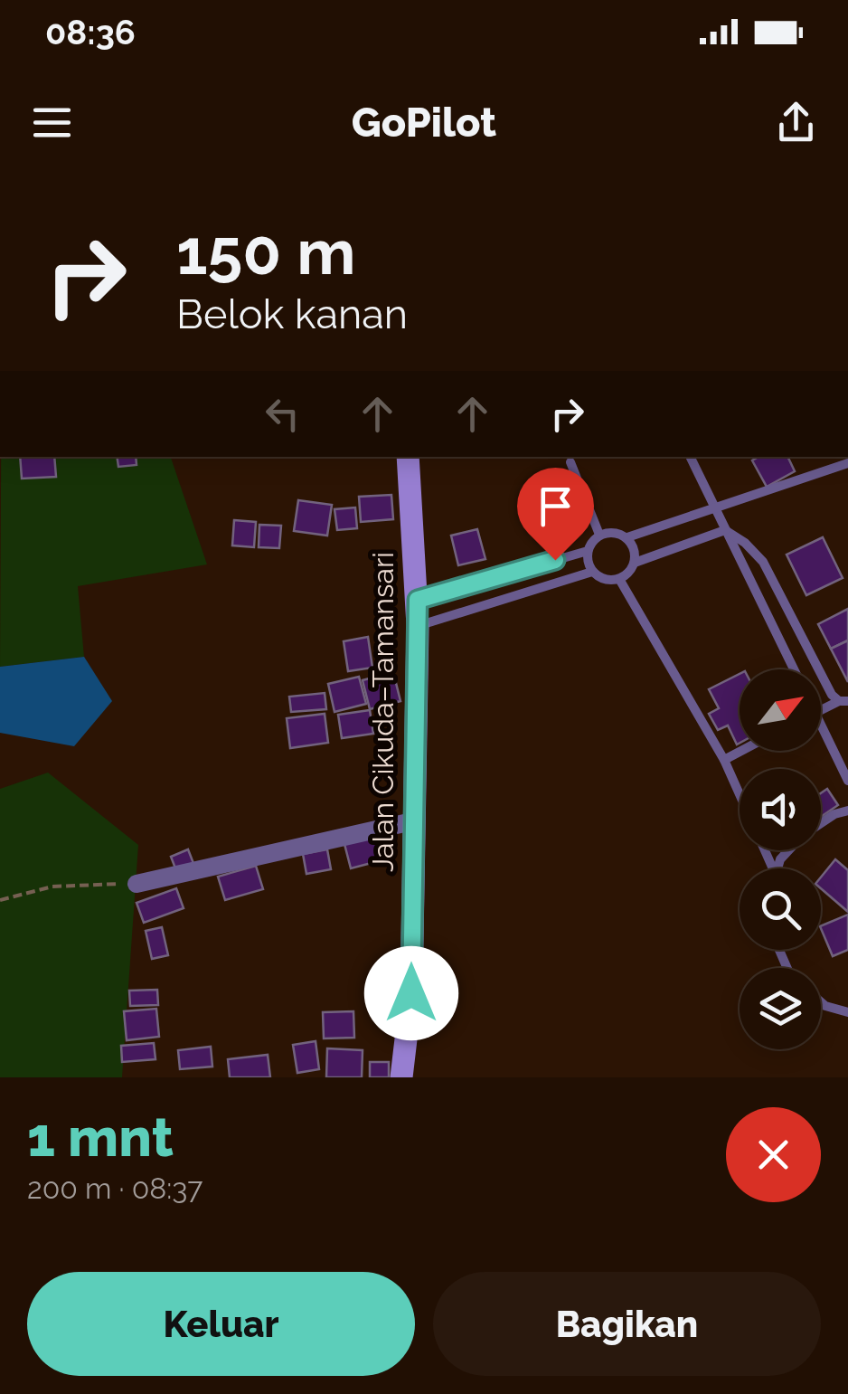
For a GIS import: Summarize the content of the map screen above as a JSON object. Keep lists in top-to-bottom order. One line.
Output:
{"streets":{"street":["Jalan Cikuda–Tamansari"]},"north":"top right","page":{"status":"08:36","header":"GoPilot","turn":["150 m","Belok kanan"],"heading":["1 mnt","200 m · 08:37"],"buttons":["Keluar","Bagikan"]}}
